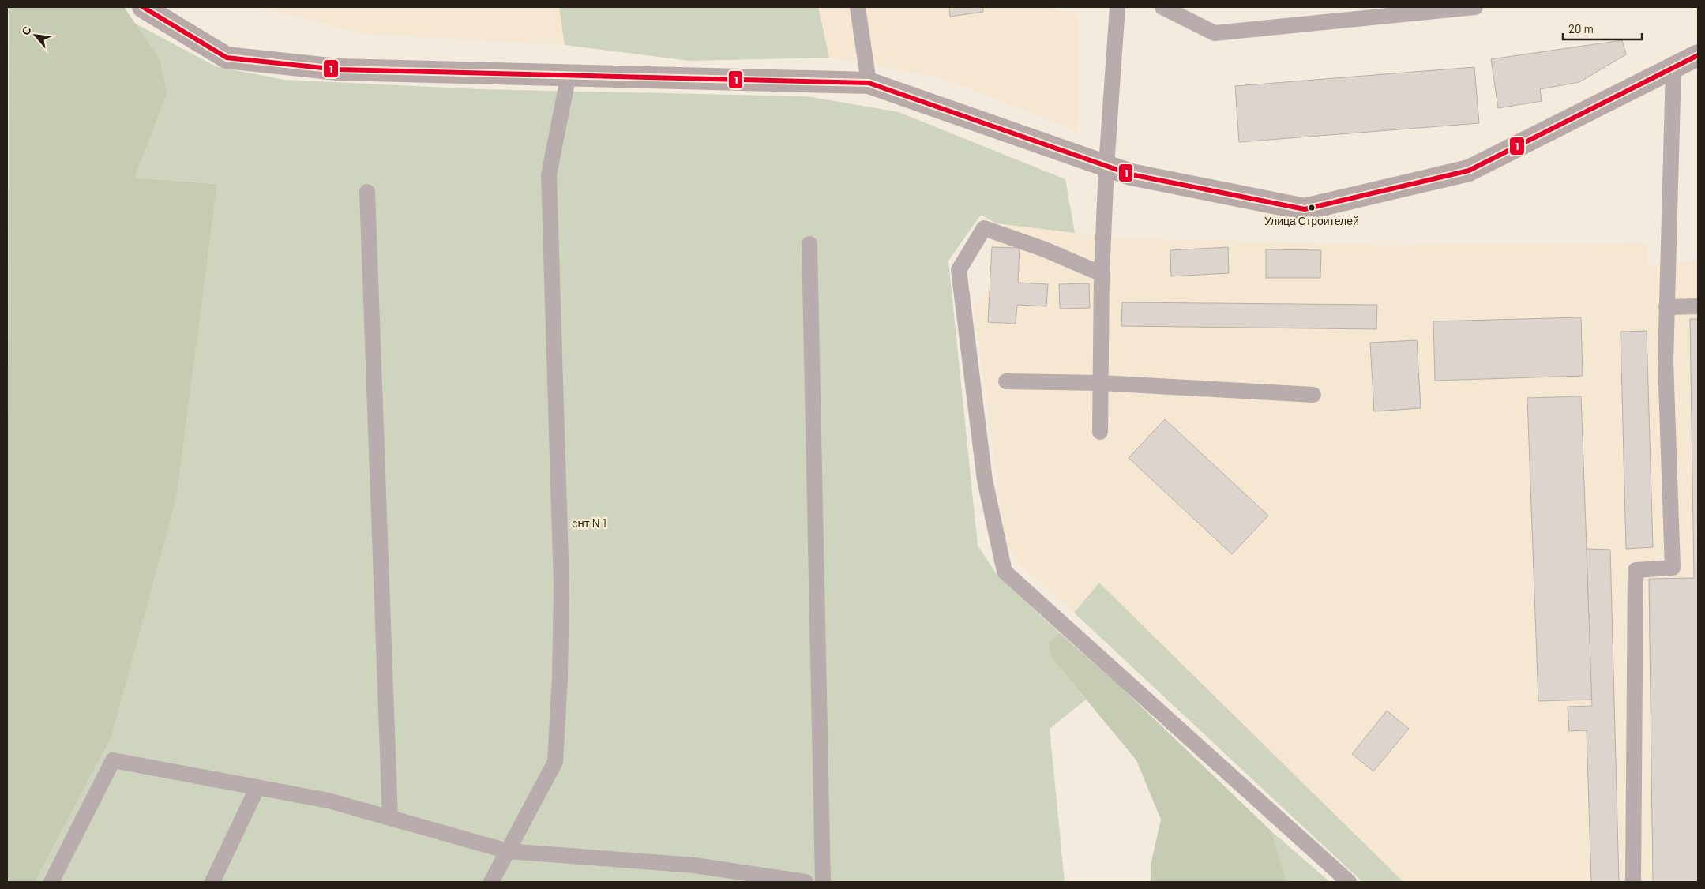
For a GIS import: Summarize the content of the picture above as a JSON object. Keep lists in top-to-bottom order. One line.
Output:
{"parks":["снт N 1"],"places":["Улица Строителей"],"lines":["transit line 1"],"scale_bar":"20 m","north":"top left"}
